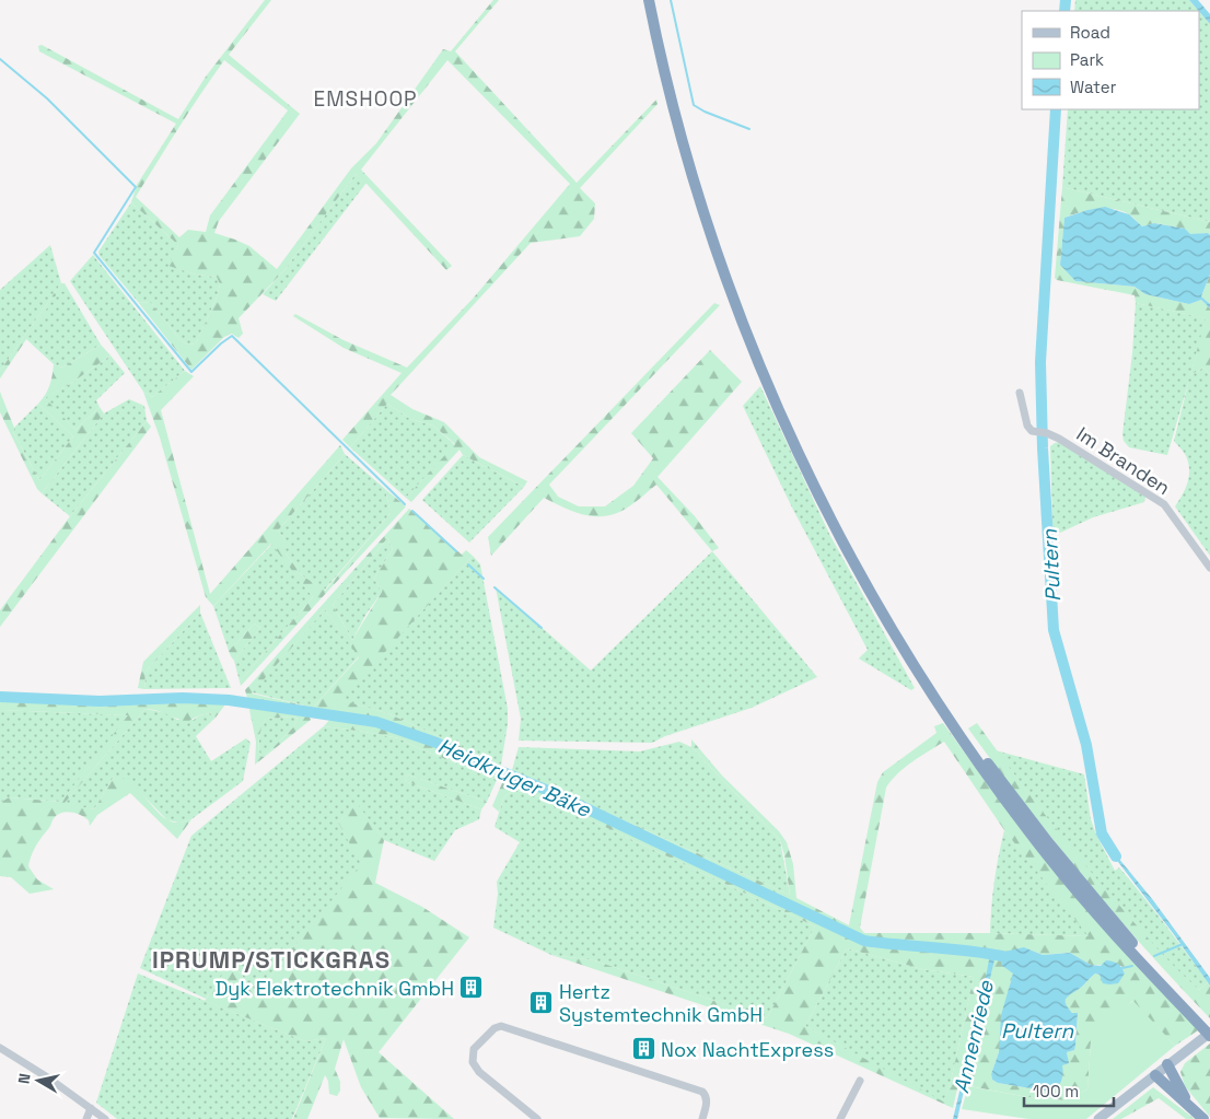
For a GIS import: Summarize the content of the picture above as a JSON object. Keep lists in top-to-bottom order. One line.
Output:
{"streets":{"street":["Im Branden"]},"districts":["EMSHOOP","IPRUMP/STICKGRAS"],"water":["Pultern","Heidkruger Bäke","Annenriede"],"places":{"building":["Dyk Elektrotechnik GmbH","Hertz Systemtechnik GmbH","Nox NachtExpress"]},"legend":["Road","Park","Water"],"scale_bar":"100 m","north":"left"}
